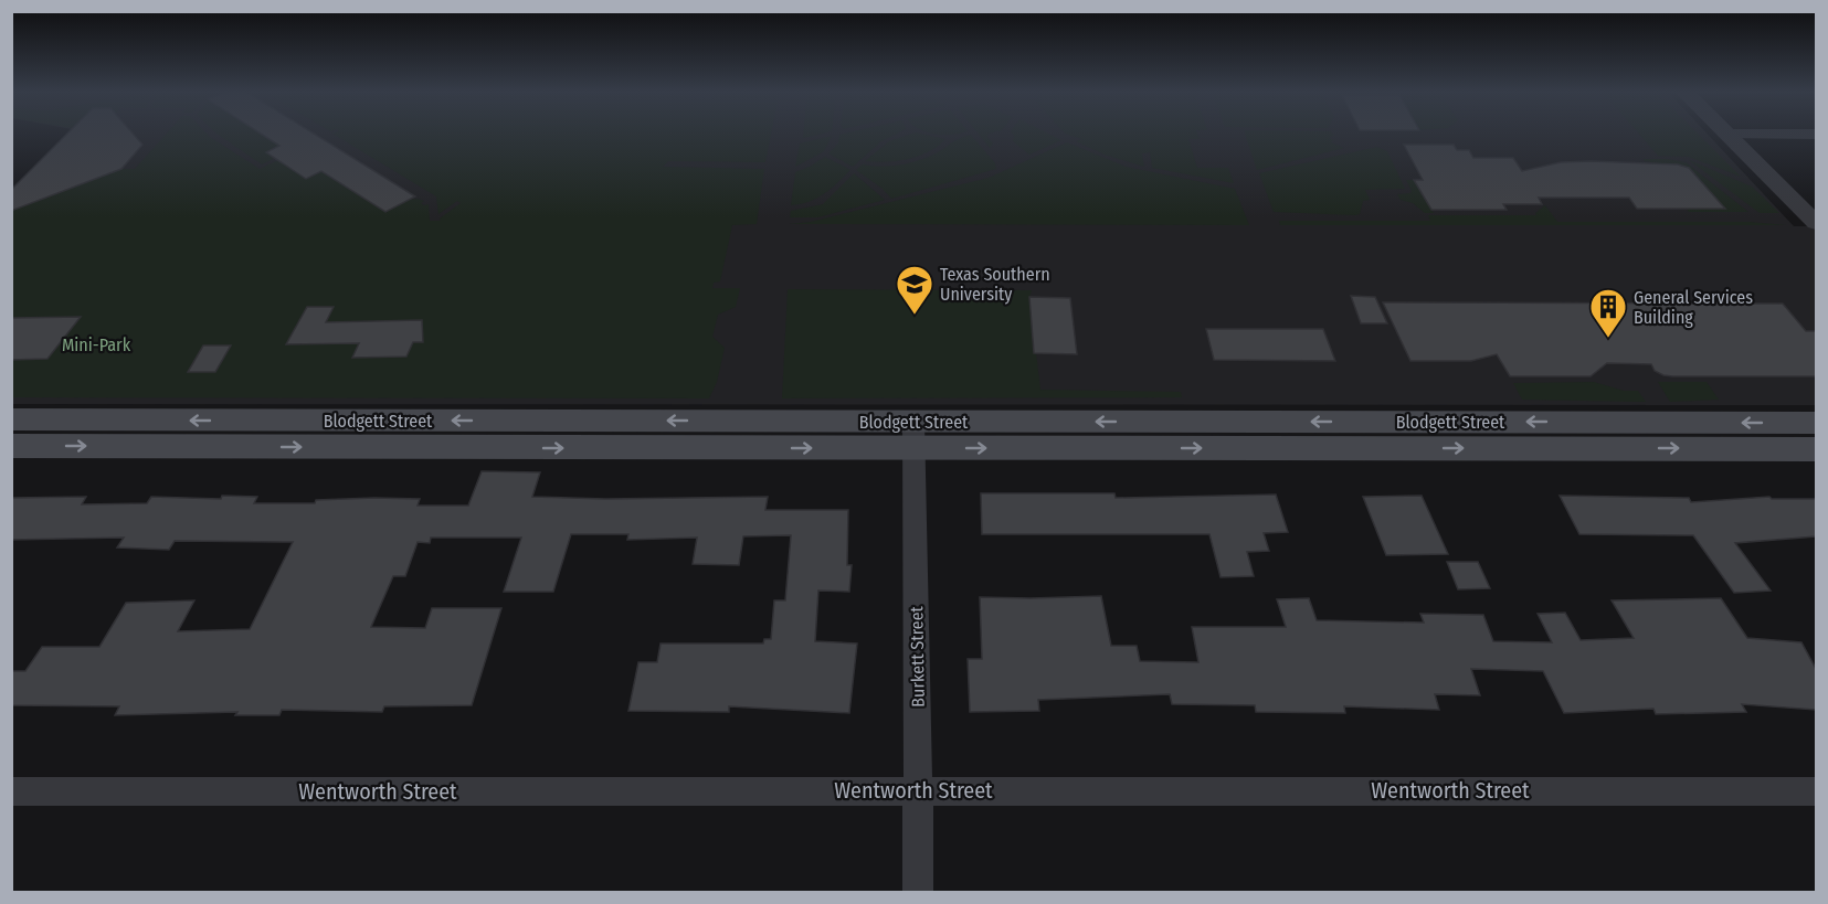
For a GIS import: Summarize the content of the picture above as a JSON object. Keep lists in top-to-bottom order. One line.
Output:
{"streets":{"main road":["Blodgett Street"],"street":["Burkett Street","Wentworth Street"]},"crossings":[["Blodgett Street","Burkett Street"],["Burkett Street","Wentworth Street"]],"parks":["Mini-Park"],"places":{"school or university":["Texas Southern University"],"building":["General Services Building"]}}
